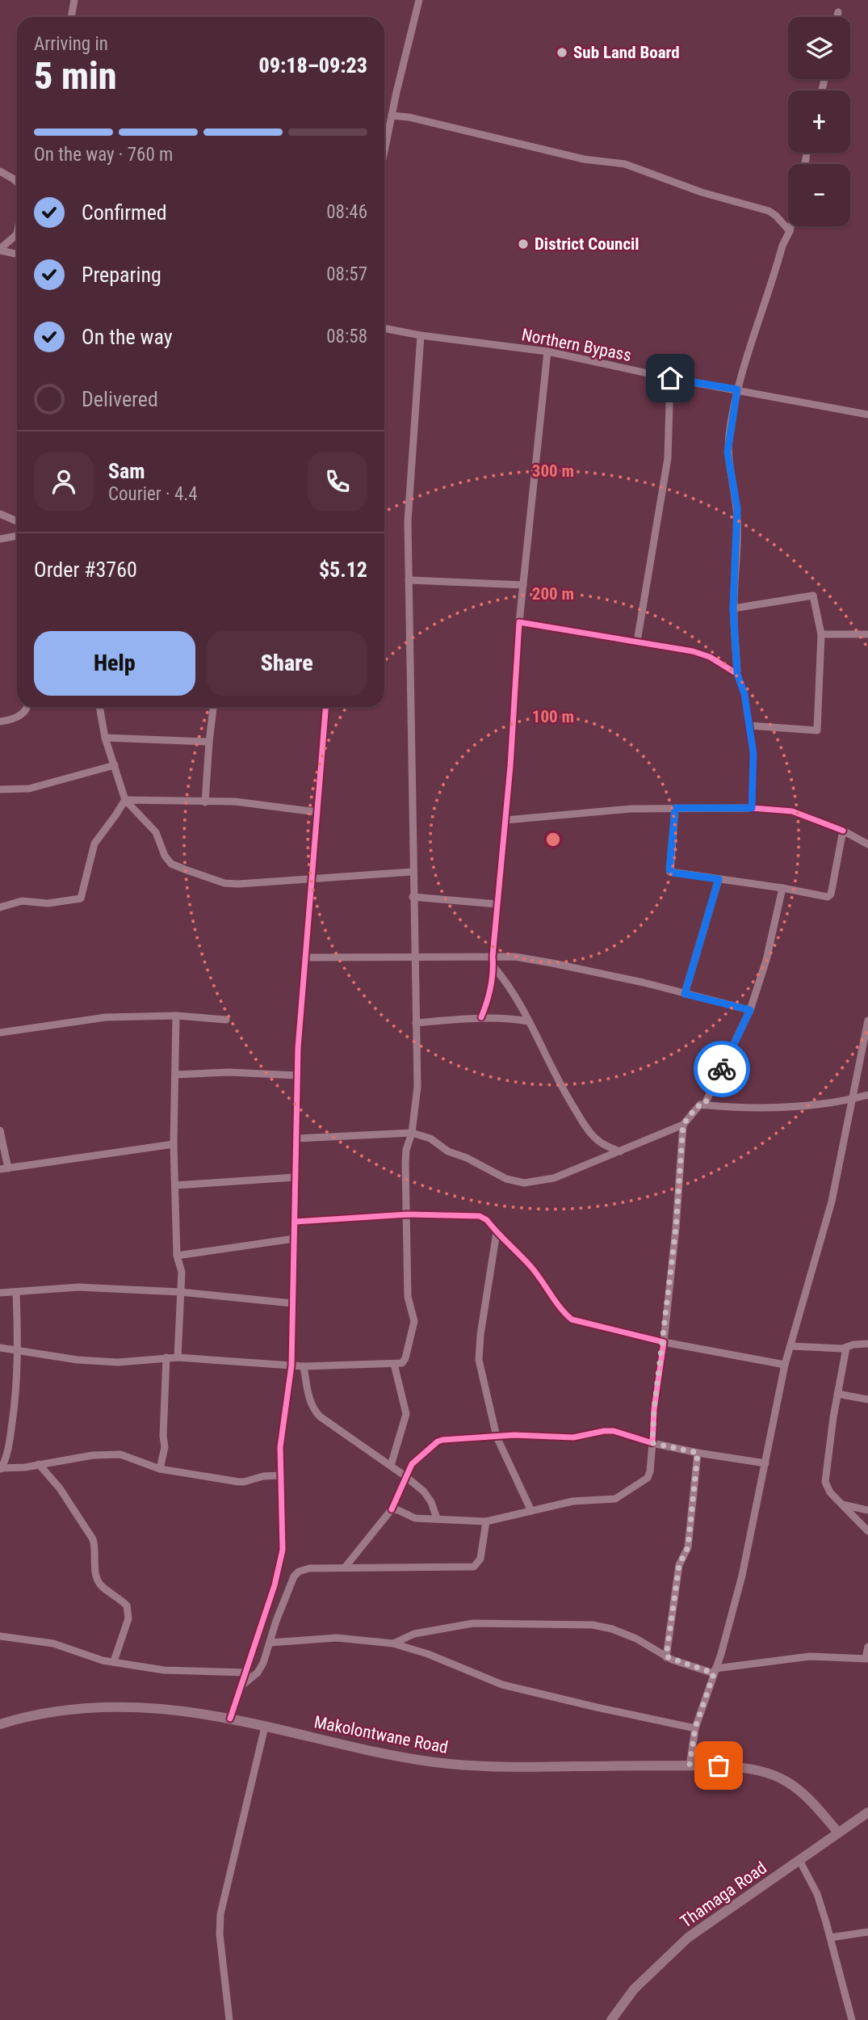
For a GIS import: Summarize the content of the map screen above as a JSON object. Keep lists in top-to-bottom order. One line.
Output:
{"streets":{"main road":["Makolontwane Road","Thamaga Road"],"street":["Northern Bypass"]},"crossings":[["Makolontwane Road","Thamaga Road"]],"places":["Sub Land Board","District Council"],"page":{"map_buttons":["+","−"],"heading":["5 min","Arriving in","09:18–09:23"],"panel":["Sam","Courier · 4.4","Order #3760","$5.12"],"bar":"On the way · 760 m","list":[["Confirmed","08:46"],["Preparing","08:57"],["On the way","08:58"],"Delivered"],"buttons":["Help","Share"]},"rings":["300 m","200 m","100 m"]}
